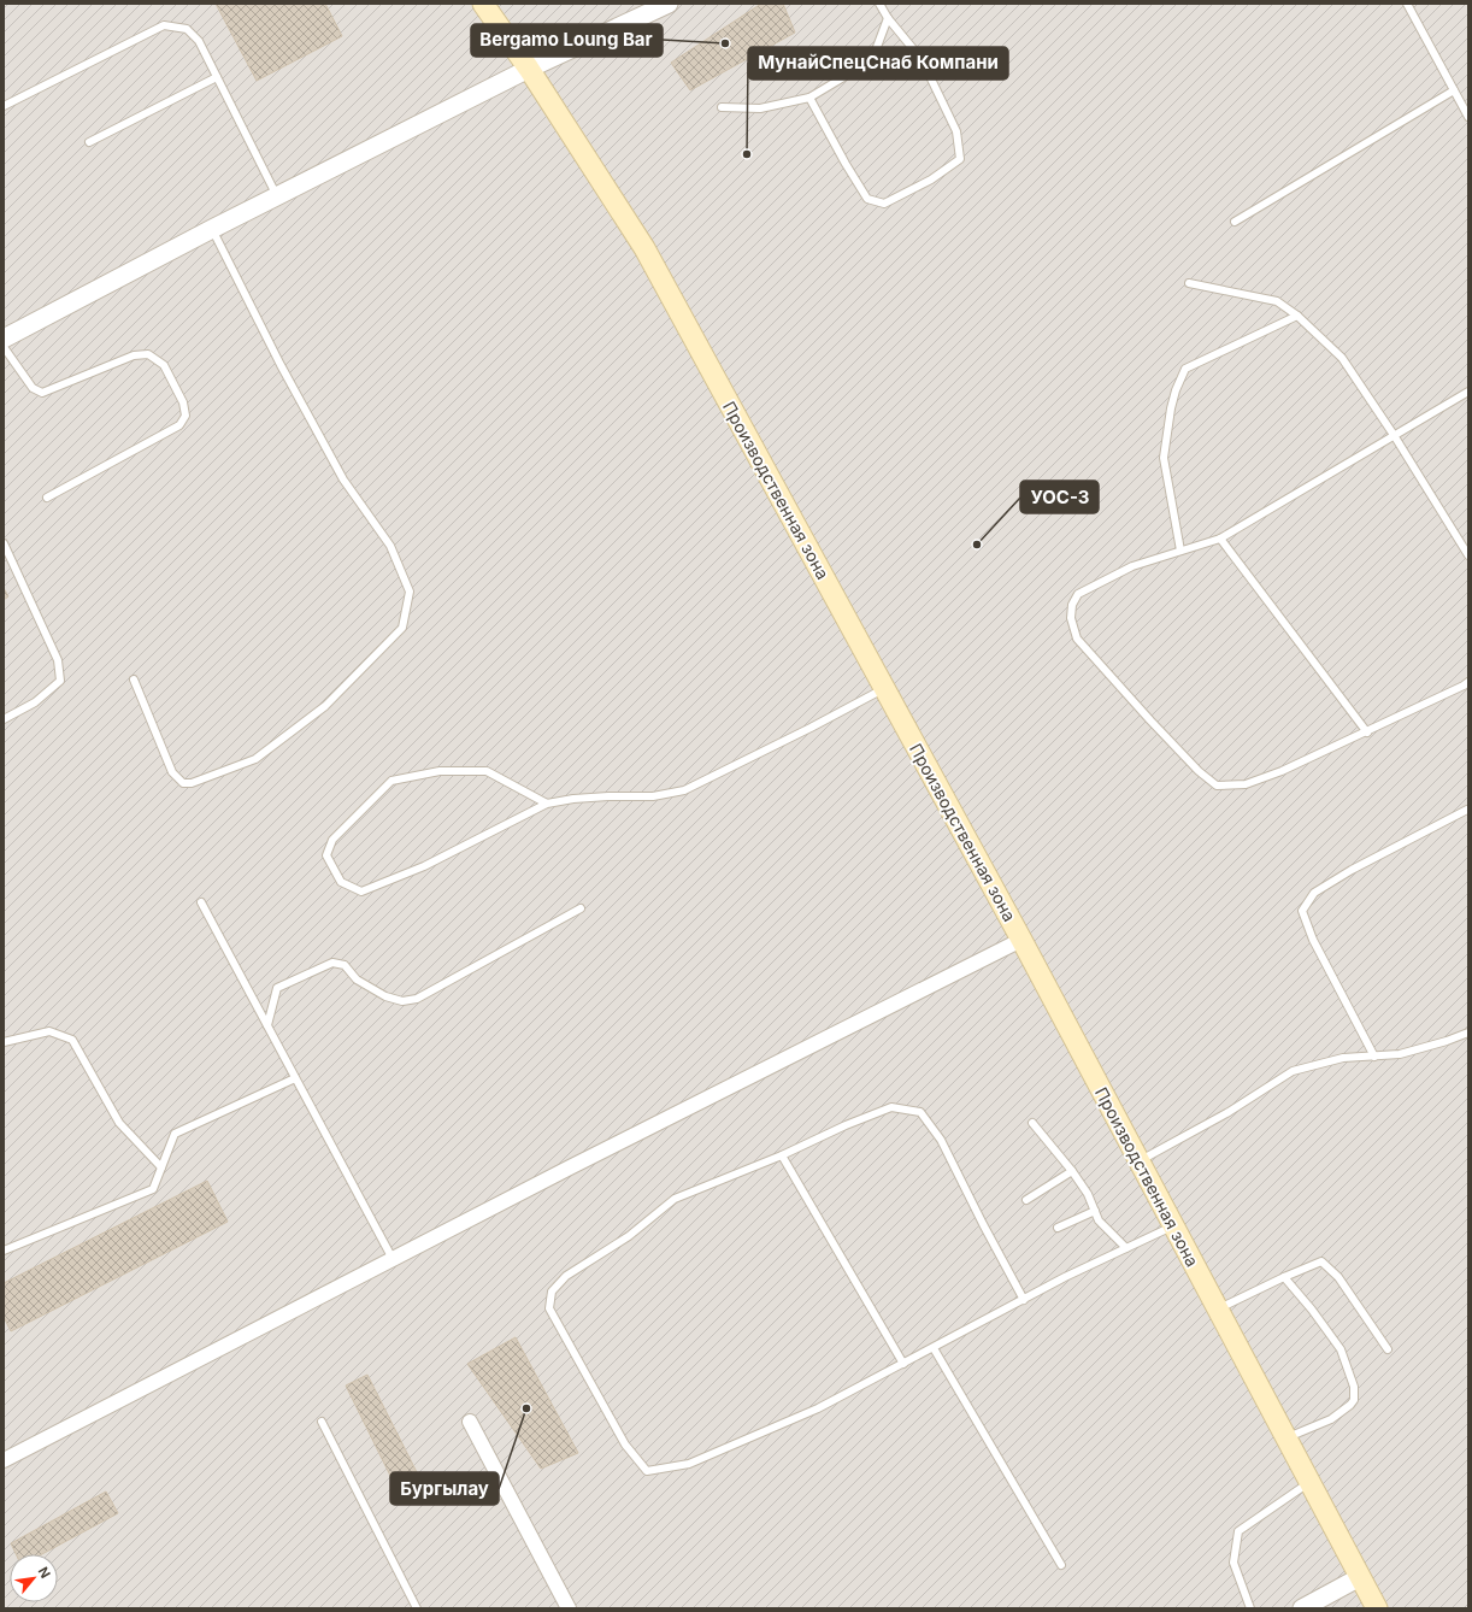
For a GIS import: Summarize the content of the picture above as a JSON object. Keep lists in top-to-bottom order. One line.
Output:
{"streets":{"main road":["Производственная зона"]},"places":["Bergamo Loung Bar","МунайСпецСнаб Компани","УОС-3","Бургылау"],"north":"top right"}
